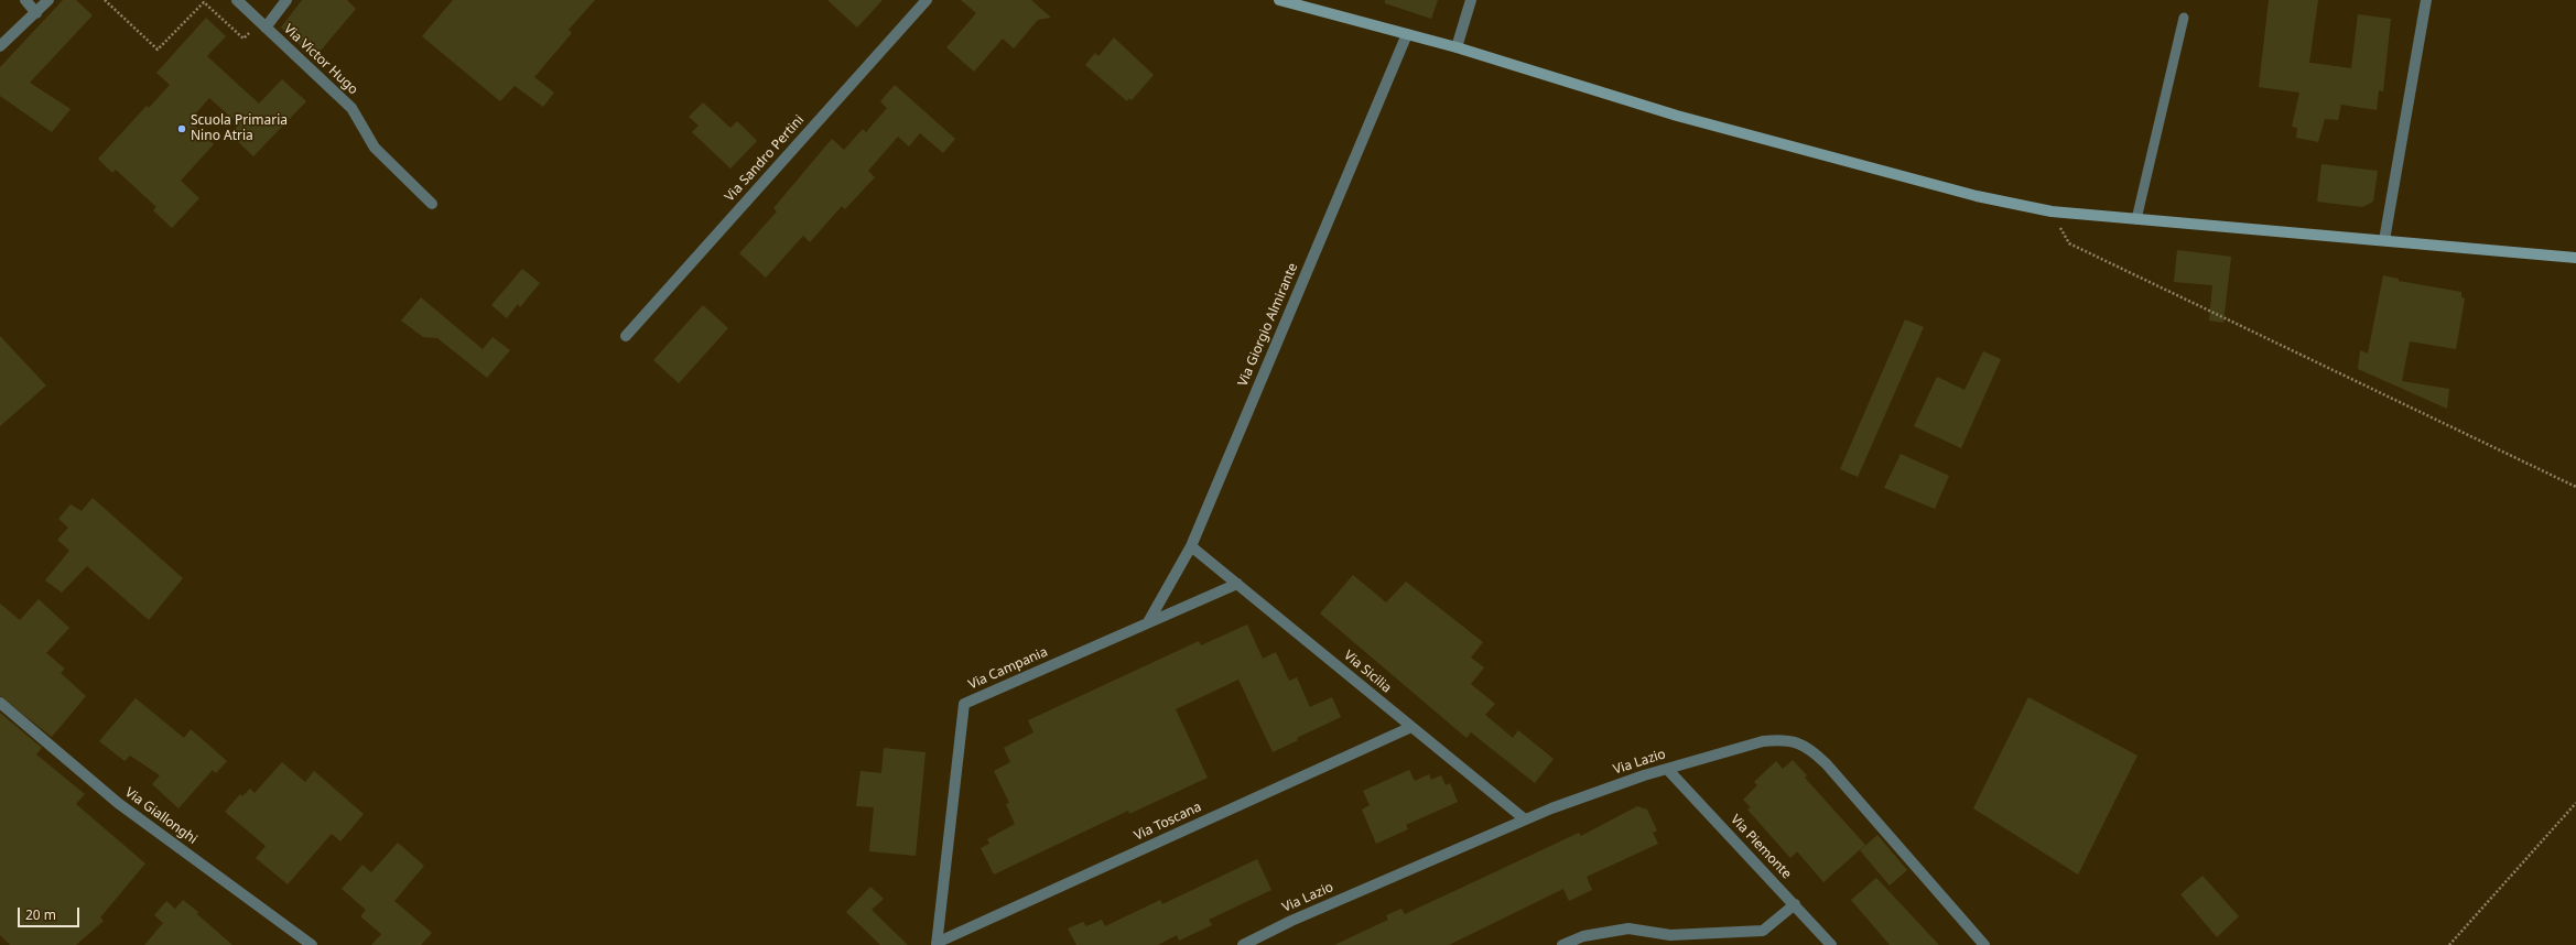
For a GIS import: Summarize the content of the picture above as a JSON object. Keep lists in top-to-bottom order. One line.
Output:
{"streets":{"street":["Via Victor Hugo","Via Sandro Pertini","Via Giorgio Almirante","Via Campania","Via Sicilia","Via Lazio","Via Giallonghi","Via Toscana","Via Piemonte"]},"crossings":[["Via Giorgio Almirante","Via Campania"],["Via Giorgio Almirante","Via Sicilia"],["Via Campania","Via Sicilia"],["Via Campania","Via Toscana"],["Via Sicilia","Via Lazio"],["Via Sicilia","Via Toscana"],["Via Lazio","Via Piemonte"]],"places":["Scuola Primaria Nino Atria"],"scale_bar":"20 m"}
